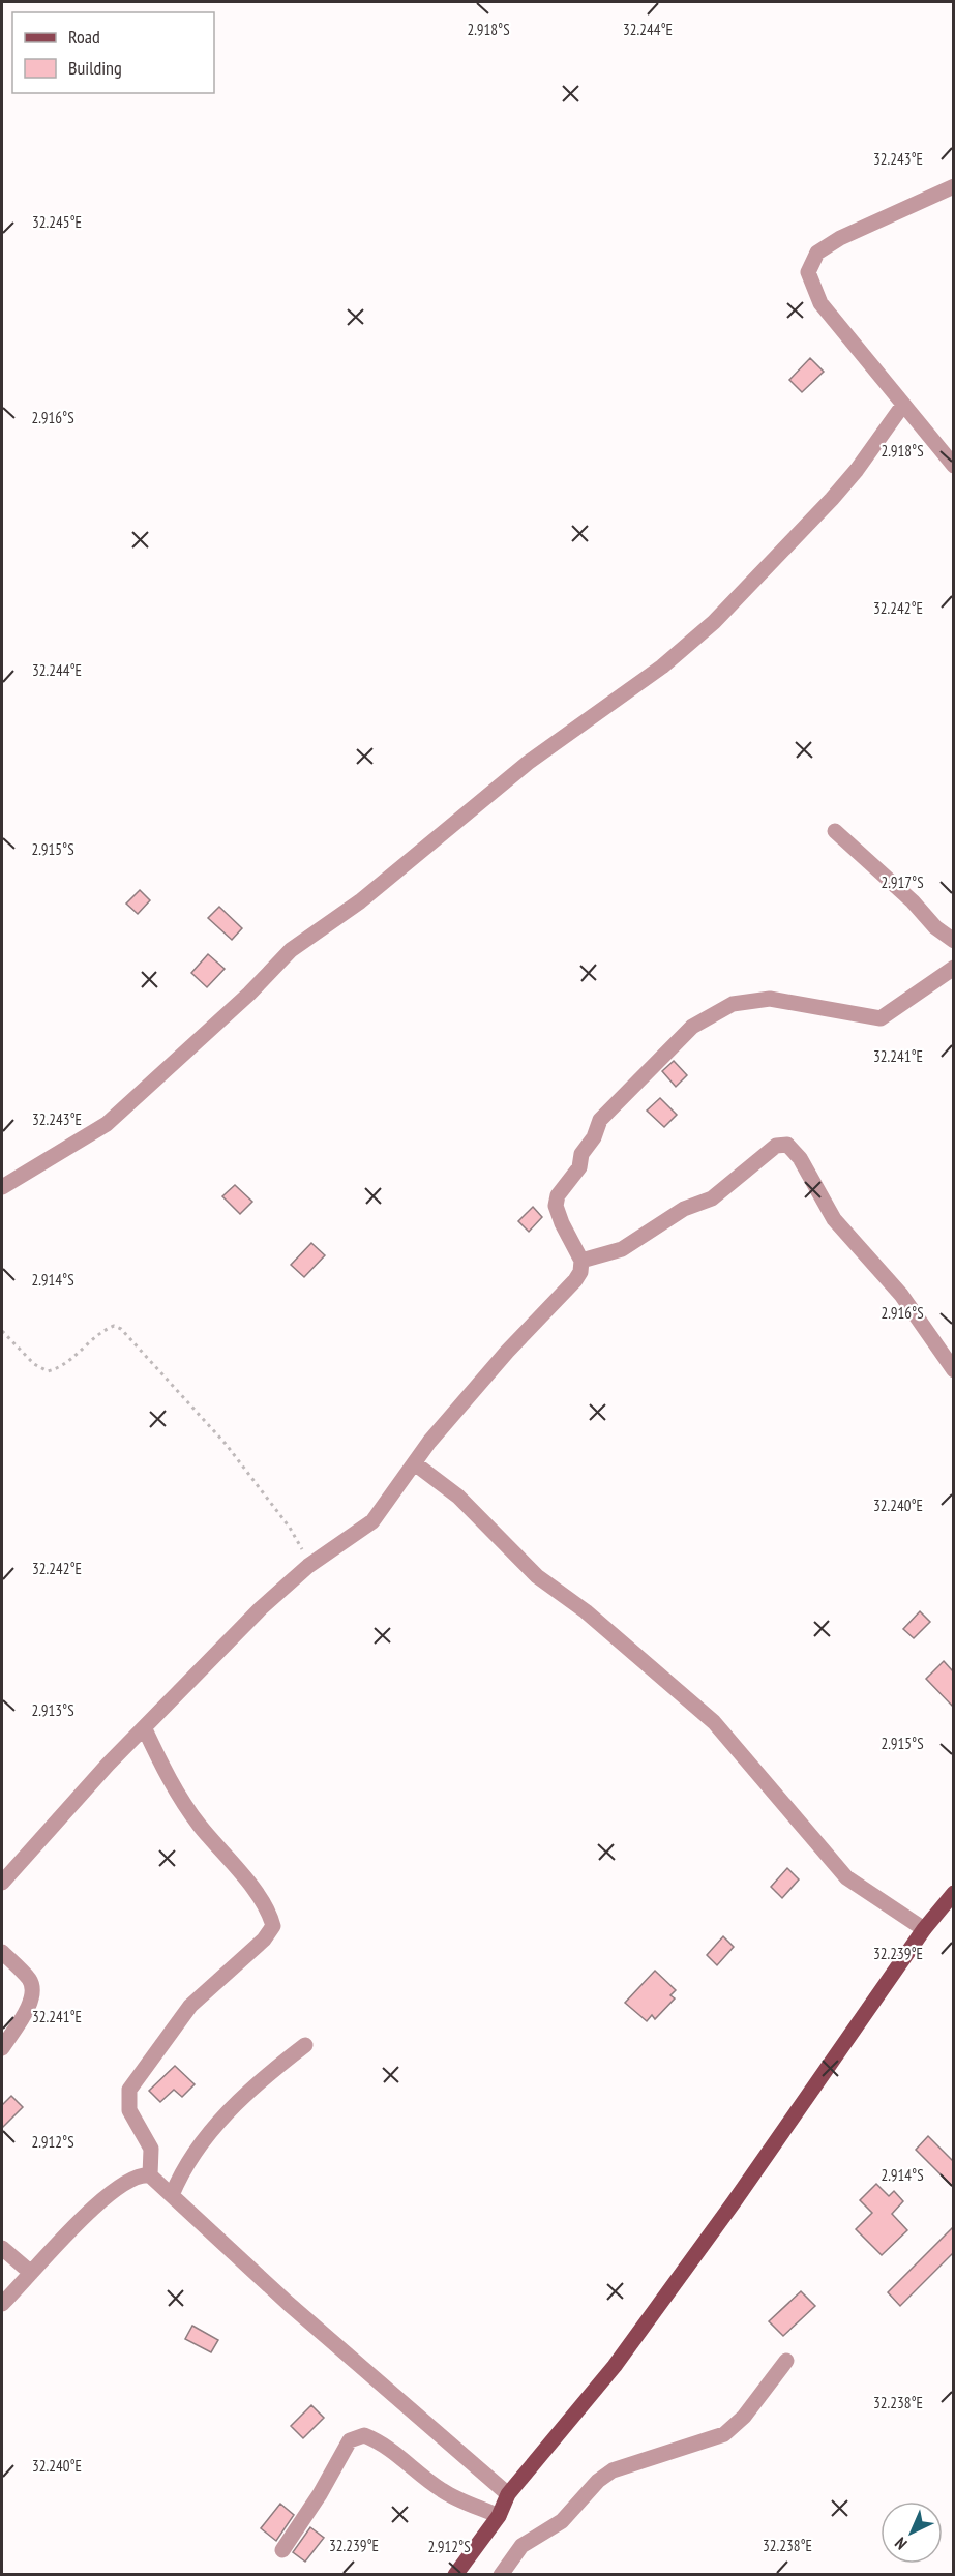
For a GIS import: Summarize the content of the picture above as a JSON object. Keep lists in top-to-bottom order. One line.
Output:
{"legend":["Road","Building"],"north":"bottom left","coordinates":["2.918°S","32.244°E","32.243°E","32.245°E","2.916°S","32.242°E","2.915°S","2.917°S","32.241°E","2.914°S","32.240°E","2.913°S","32.239°E","2.912°S","32.238°E"]}
